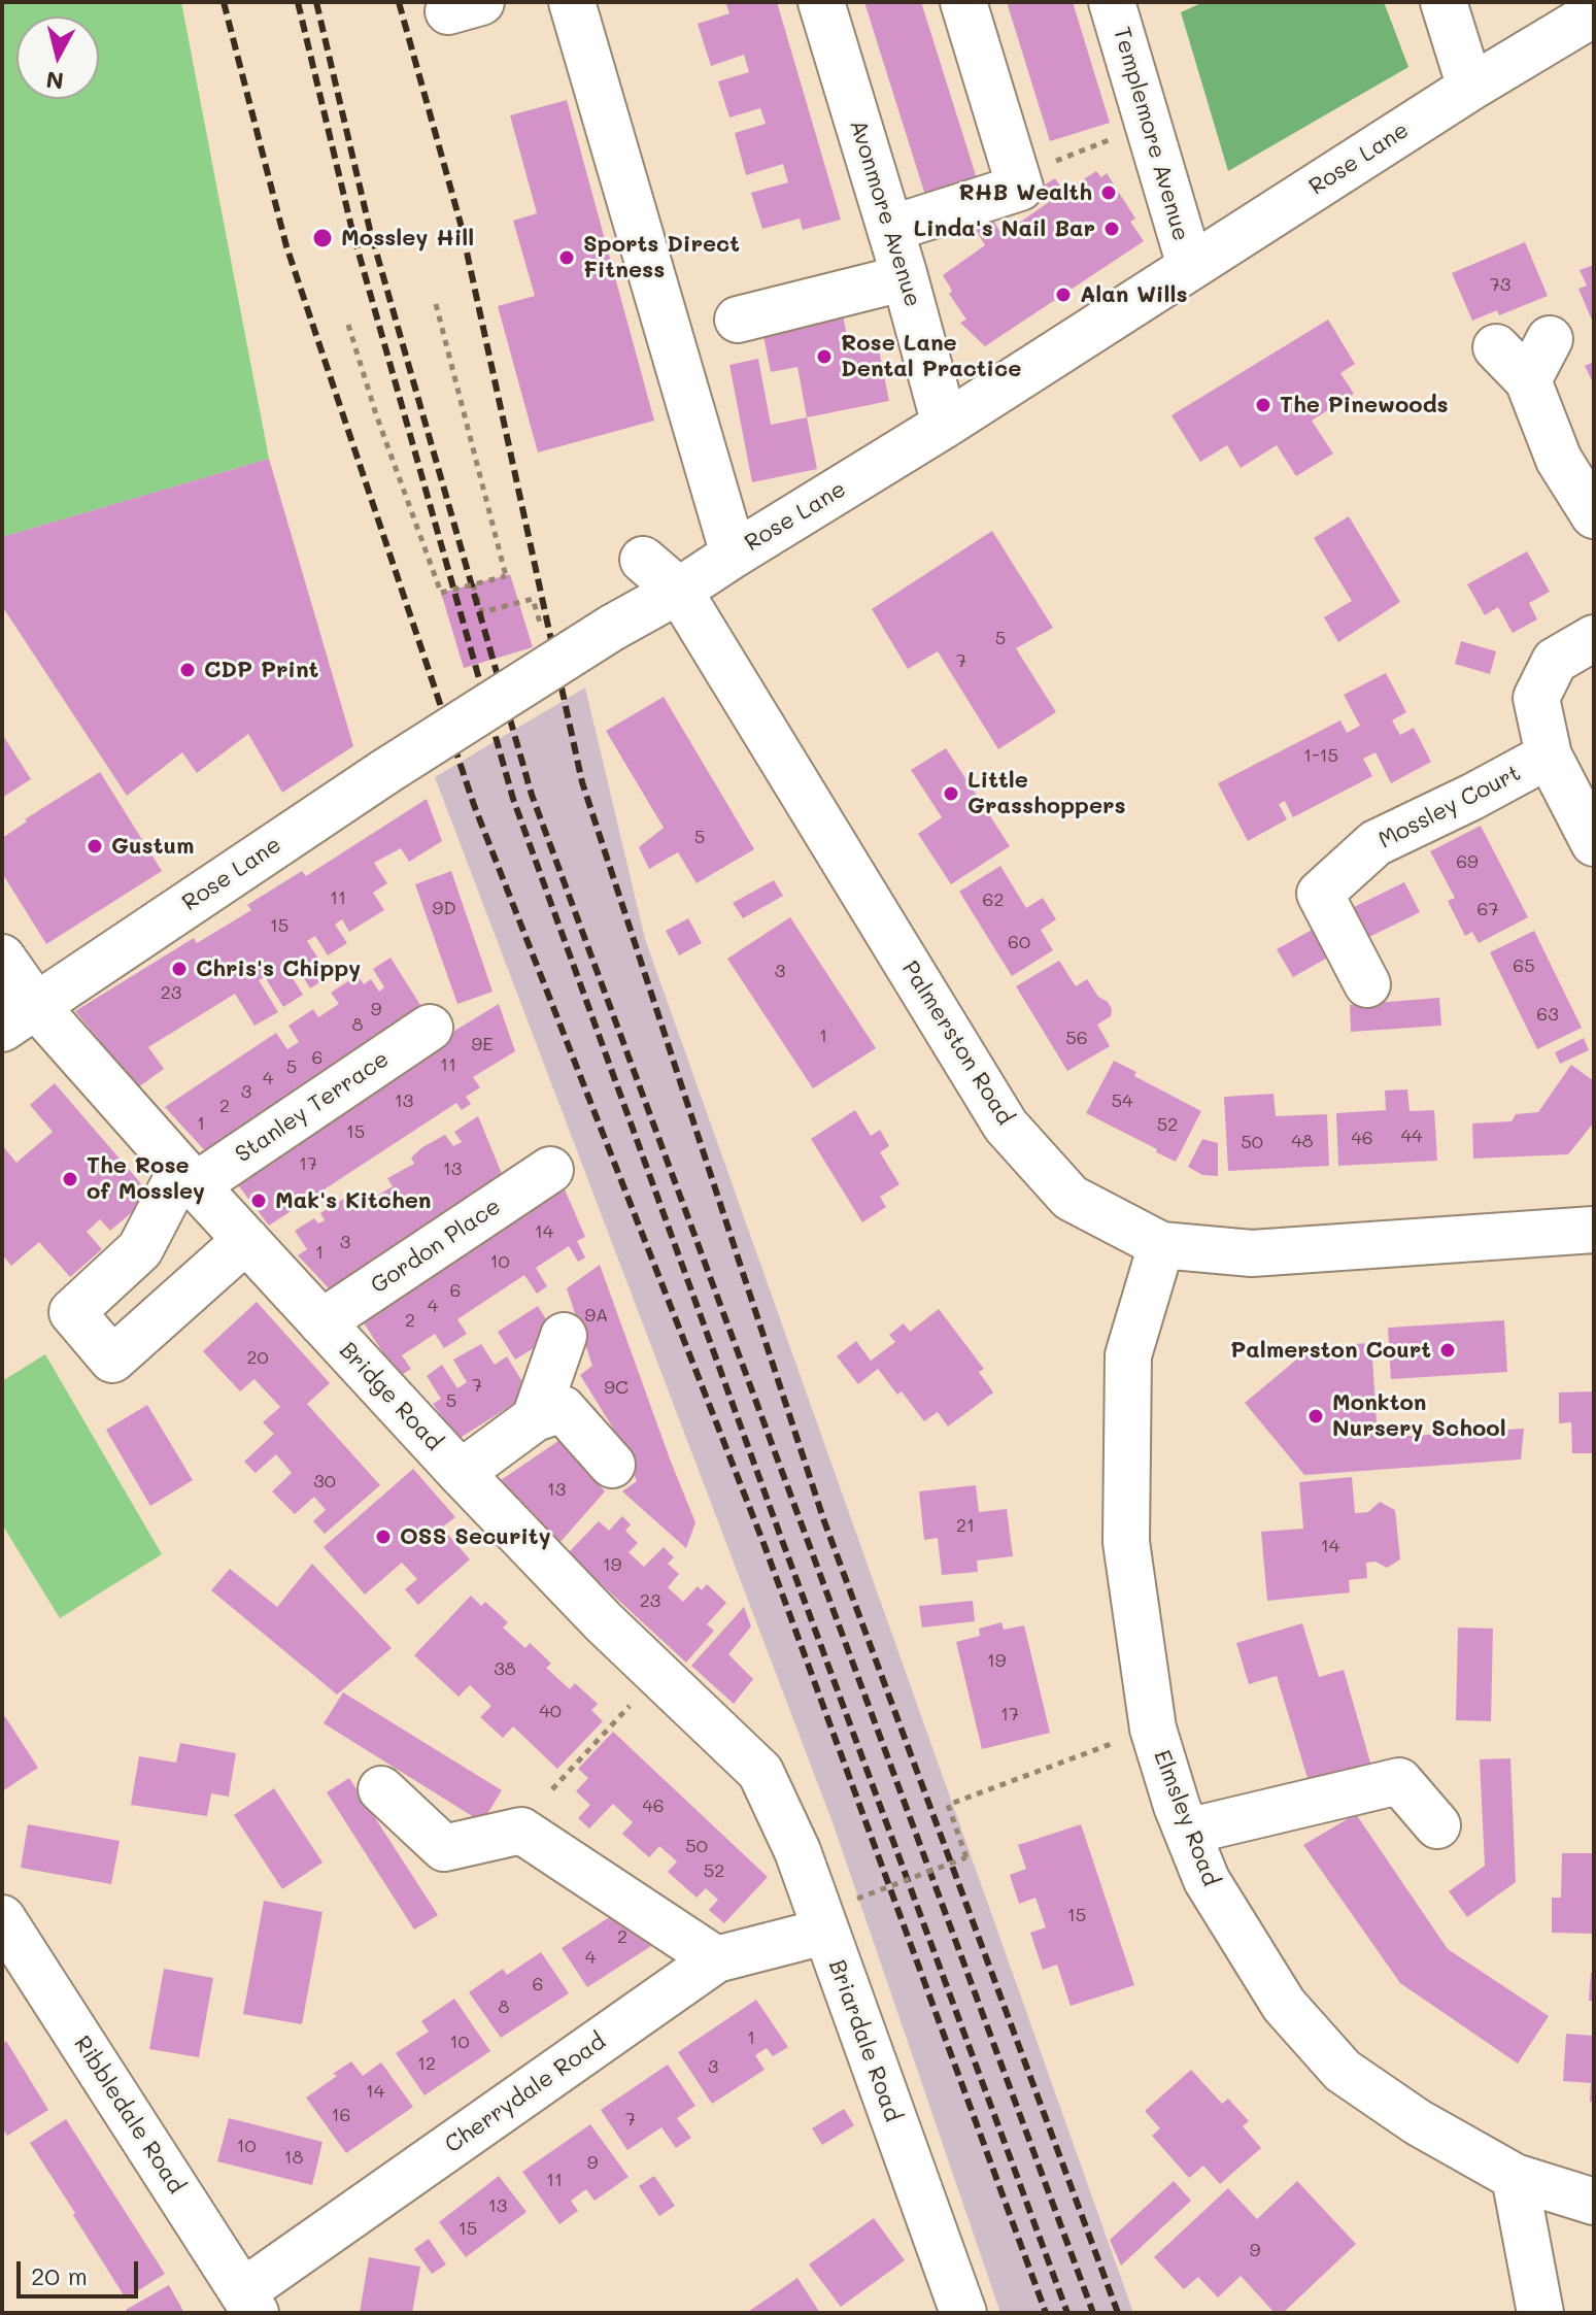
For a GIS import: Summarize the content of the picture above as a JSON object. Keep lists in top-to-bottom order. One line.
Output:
{"streets":{"street":["Templemore Avenue","Rose Lane","Avonmore Avenue","Mossley Court","Palmerston Road","Stanley Terrace","Gordon Place","Bridge Road","Elmsley Road","Briardale Road","Cherrydale Road","Ribbledale Road"]},"crossings":[["Templemore Avenue","Rose Lane"],["Rose Lane","Avonmore Avenue"],["Rose Lane","Palmerston Road"],["Rose Lane","Bridge Road"],["Palmerston Road","Elmsley Road"],["Stanley Terrace","Bridge Road"],["Gordon Place","Bridge Road"],["Bridge Road","Briardale Road"],["Briardale Road","Cherrydale Road"],["Cherrydale Road","Ribbledale Road"]],"places":["RHB Wealth","Linda's Nail Bar","Mossley Hill","Sports Direct Fitness","Alan Wills","Rose Lane Dental Practice","The Pinewoods","CDP Print","Little Grasshoppers","Gustum","Chris's Chippy","The Rose of Mossley","Mak's Kitchen","Palmerston Court","Monkton Nursery School","OSS Security"],"house_numbers":["73","5","7","1-15","5","69","11","62","9D","67","15","60","65","3","23","9","63","8","1","56","9E","6","11","5","4","3","13","54","2","1","52","15","44","46","48","50","17","13","14","3","1","10","6","4","9A","2","20","7","9C","5","30","13","21","14","19","23","19","38","40","17","46","50","52","15","2","4","6","8","1","10","12","3","14","16","7","10","18","9","11","13","15","9"],"scale_bar":"20 m","north":"bottom"}
